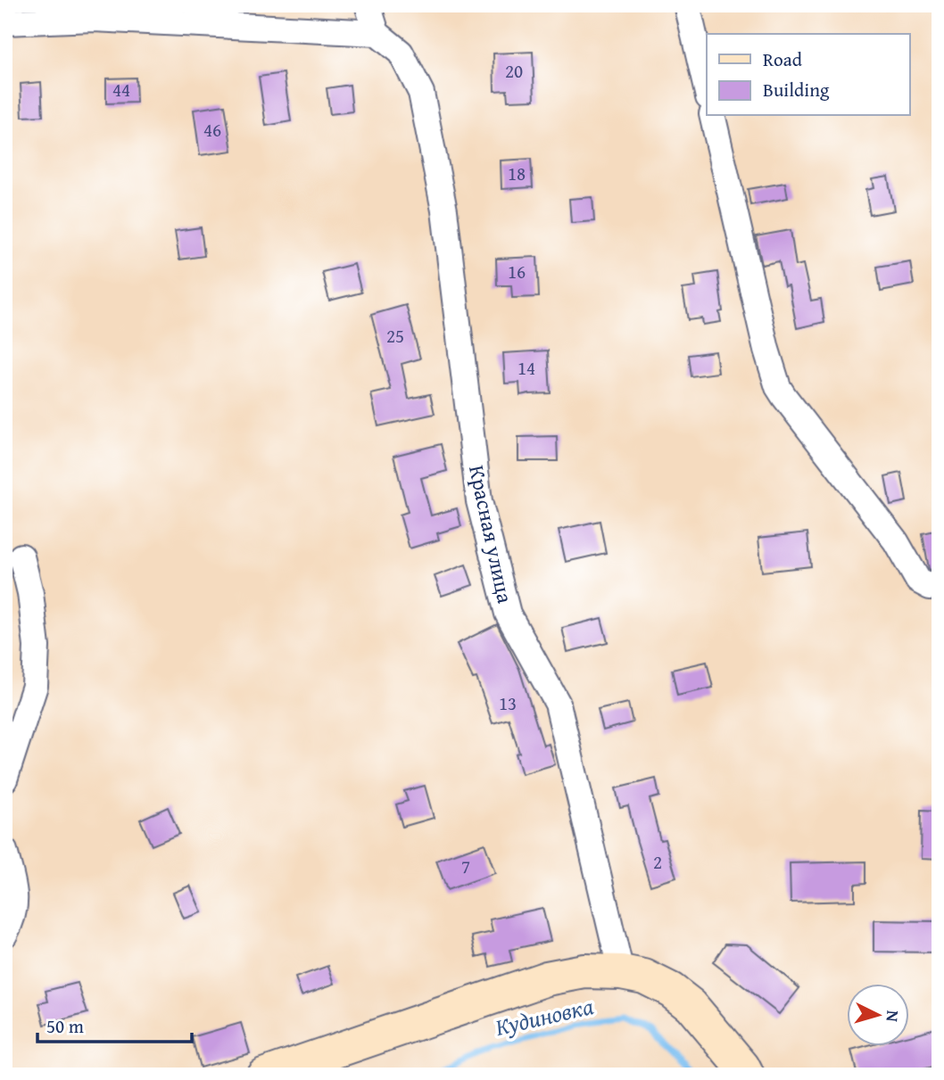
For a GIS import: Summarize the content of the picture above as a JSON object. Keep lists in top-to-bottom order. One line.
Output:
{"streets":{"street":["Красная улица"]},"water":["Кудиновка"],"house_numbers":["20","44","46","18","16","25","14","13","2","7"],"legend":["Road","Building"],"scale_bar":"50 m","north":"right"}
